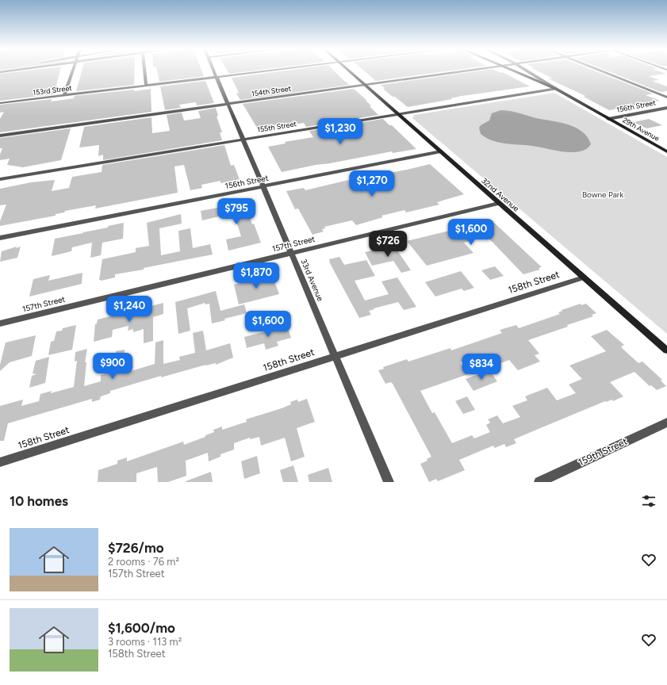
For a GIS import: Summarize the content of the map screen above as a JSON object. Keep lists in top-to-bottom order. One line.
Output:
{"streets":{"street":["153rd Street","154th Street","156th Street","155th Street","29th Avenue","32nd Avenue","157th Street","33rd Avenue","158th Street","159th Street"]},"crossings":[["153rd Street","33rd Avenue"],["154th Street","32nd Avenue"],["154th Street","33rd Avenue"],["156th Street","29th Avenue"],["156th Street","32nd Avenue"],["156th Street","33rd Avenue"],["155th Street","29th Avenue"],["155th Street","32nd Avenue"],["155th Street","33rd Avenue"],["32nd Avenue","157th Street"],["32nd Avenue","158th Street"],["157th Street","33rd Avenue"],["33rd Avenue","158th Street"]],"parks":["Bowne Park"],"page":{"price":["$1,230","$1,270","$795","$1,600","$726","$1,870","$1,240","$1,600","$900","$834"],"heading":"10 homes","list":[{"name":"$726/mo","note":"2 rooms · 76 m² · 157th Street"},{"name":"$1,600/mo","note":"3 rooms · 113 m² · 158th Street"}]}}
